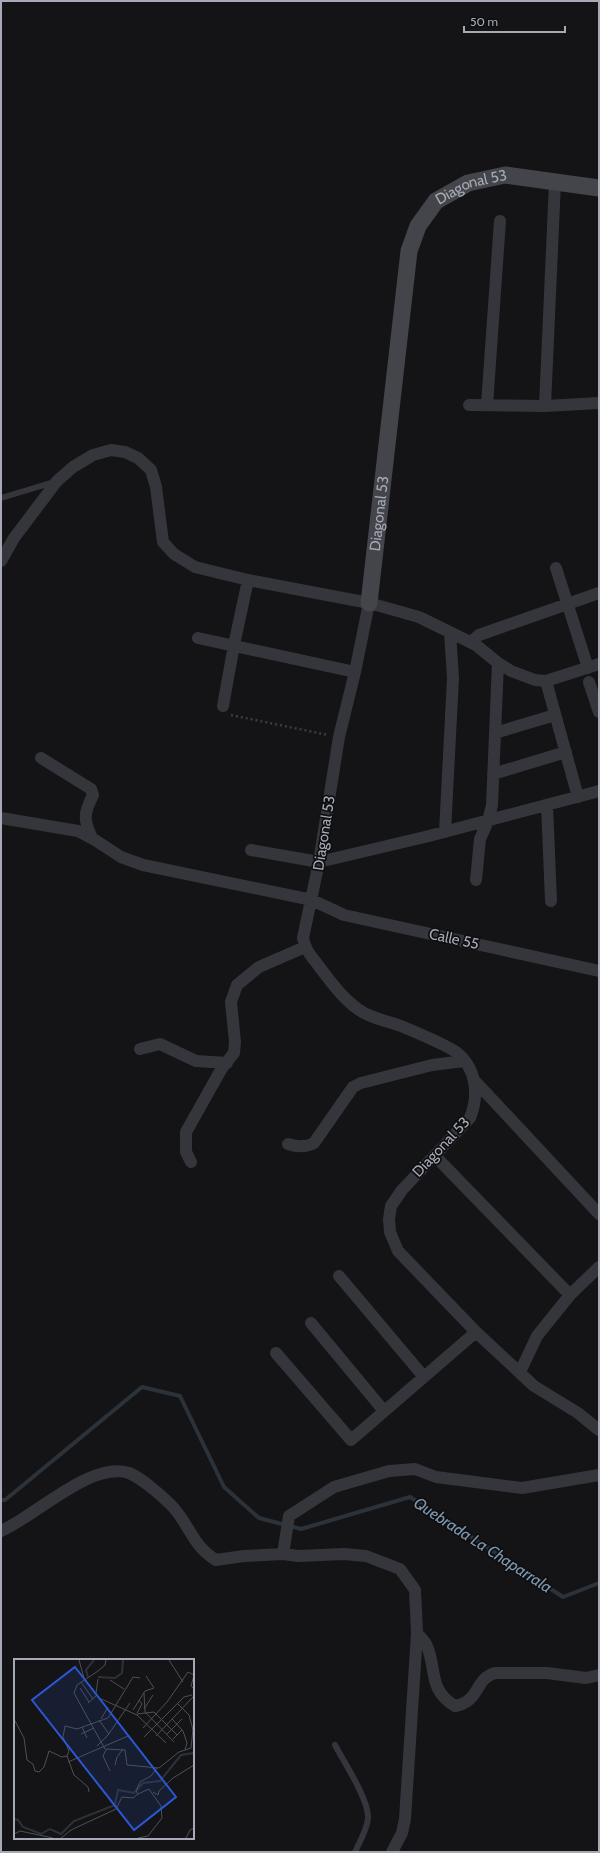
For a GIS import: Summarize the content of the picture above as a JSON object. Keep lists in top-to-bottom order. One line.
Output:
{"streets":{"street":["Diagonal 53","Calle 55"]},"crossings":[["Diagonal 53","Calle 55"]],"water":["Quebrada La Chaparrala"],"scale_bar":"50 m"}
